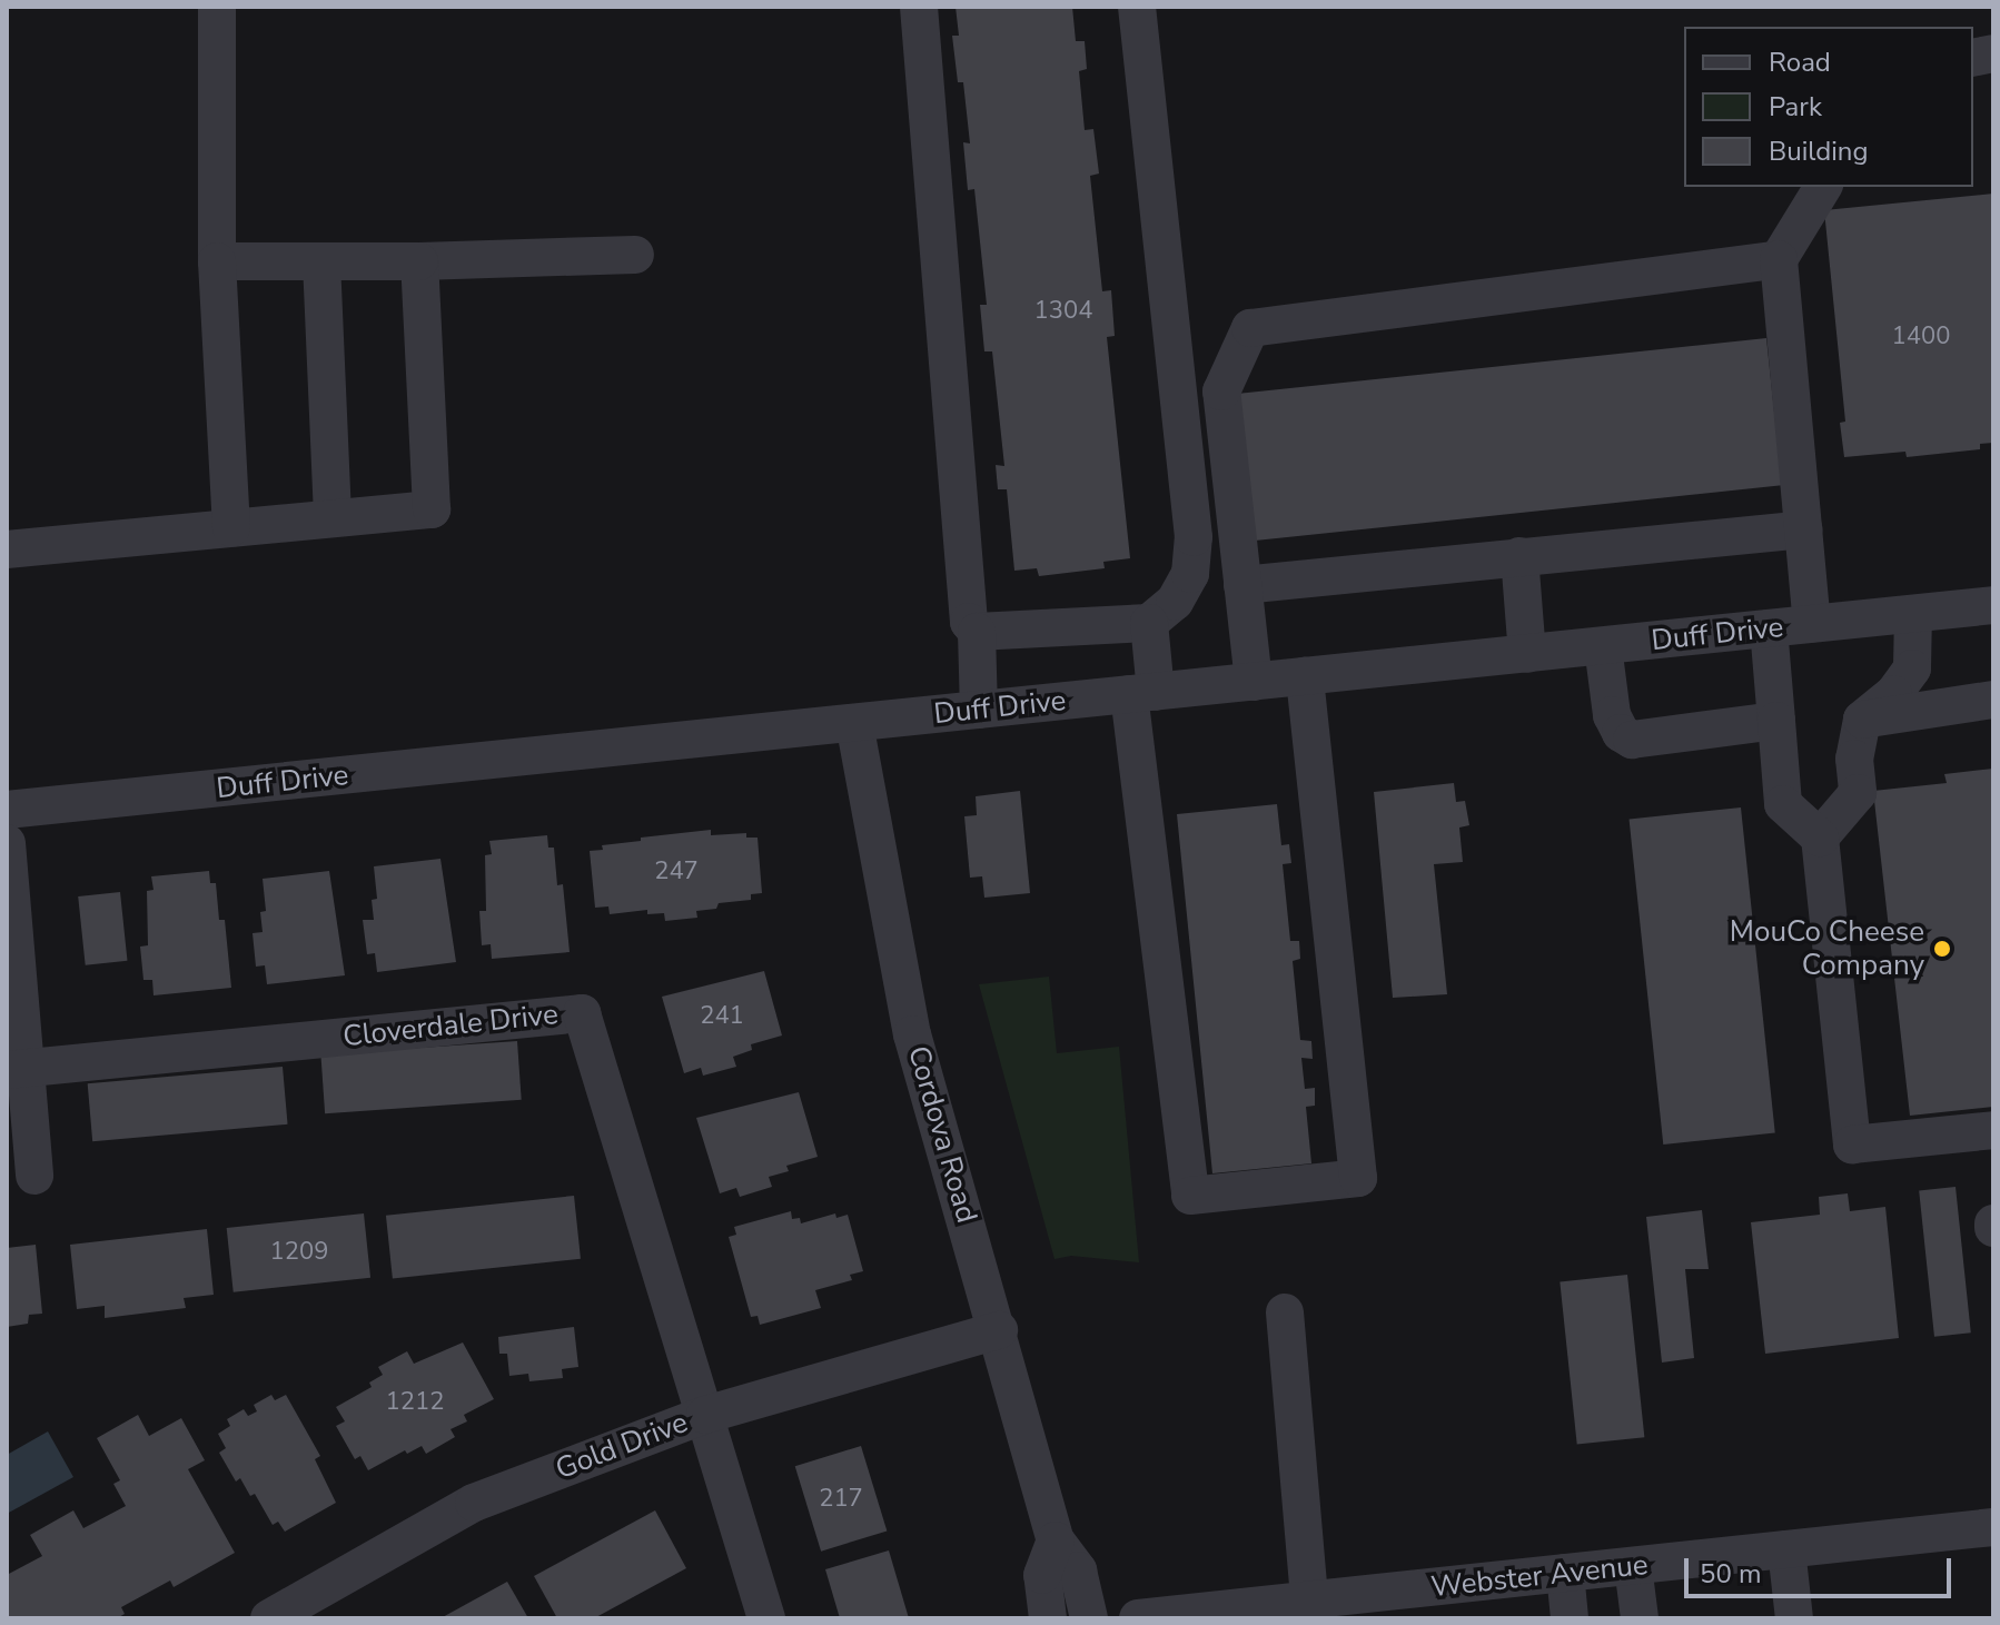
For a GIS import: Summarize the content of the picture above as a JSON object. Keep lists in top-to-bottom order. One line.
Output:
{"streets":{"street":["Duff Drive","Cloverdale Drive","Cordova Road","Gold Drive","Webster Avenue"]},"crossings":[["Duff Drive","Cordova Road"],["Cloverdale Drive","Gold Drive"],["Cordova Road","Gold Drive"]],"places":["MouCo Cheese Company"],"house_numbers":["1304","1400","247","241","1209","1212","217"],"legend":["Road","Park","Building"],"scale_bar":"50 m"}
